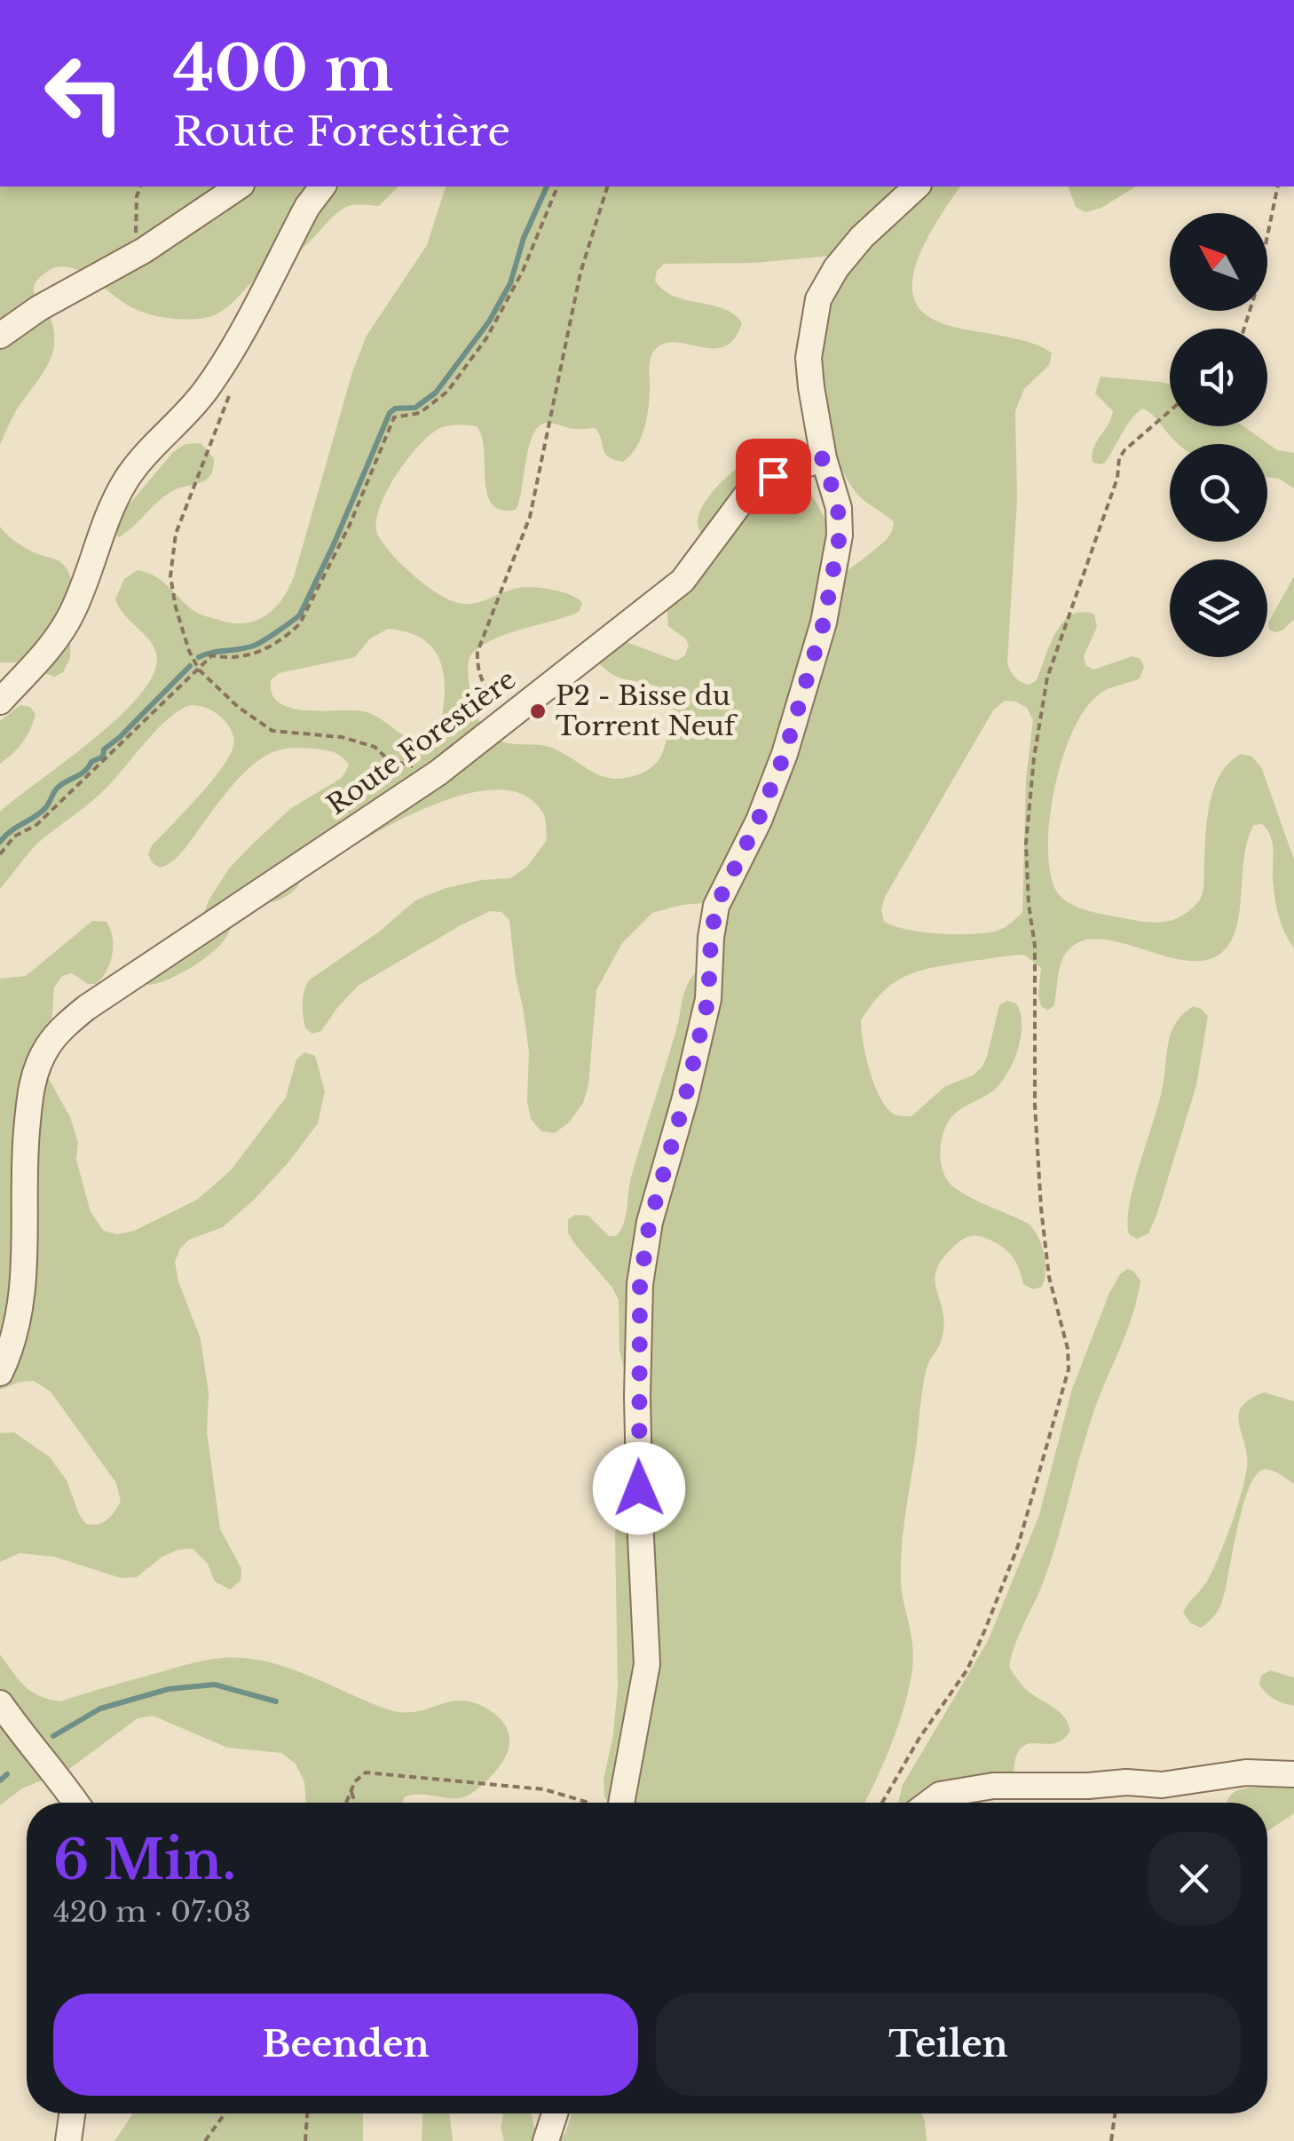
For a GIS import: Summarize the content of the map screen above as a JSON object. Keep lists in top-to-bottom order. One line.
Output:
{"streets":{"street":["Route Forestière"]},"places":["P2 - Bisse du Torrent Neuf"],"north":"top left","page":{"turn":["400 m","Route Forestière"],"heading":["6 Min.","420 m · 07:03"],"buttons":["Beenden","Teilen"]}}
